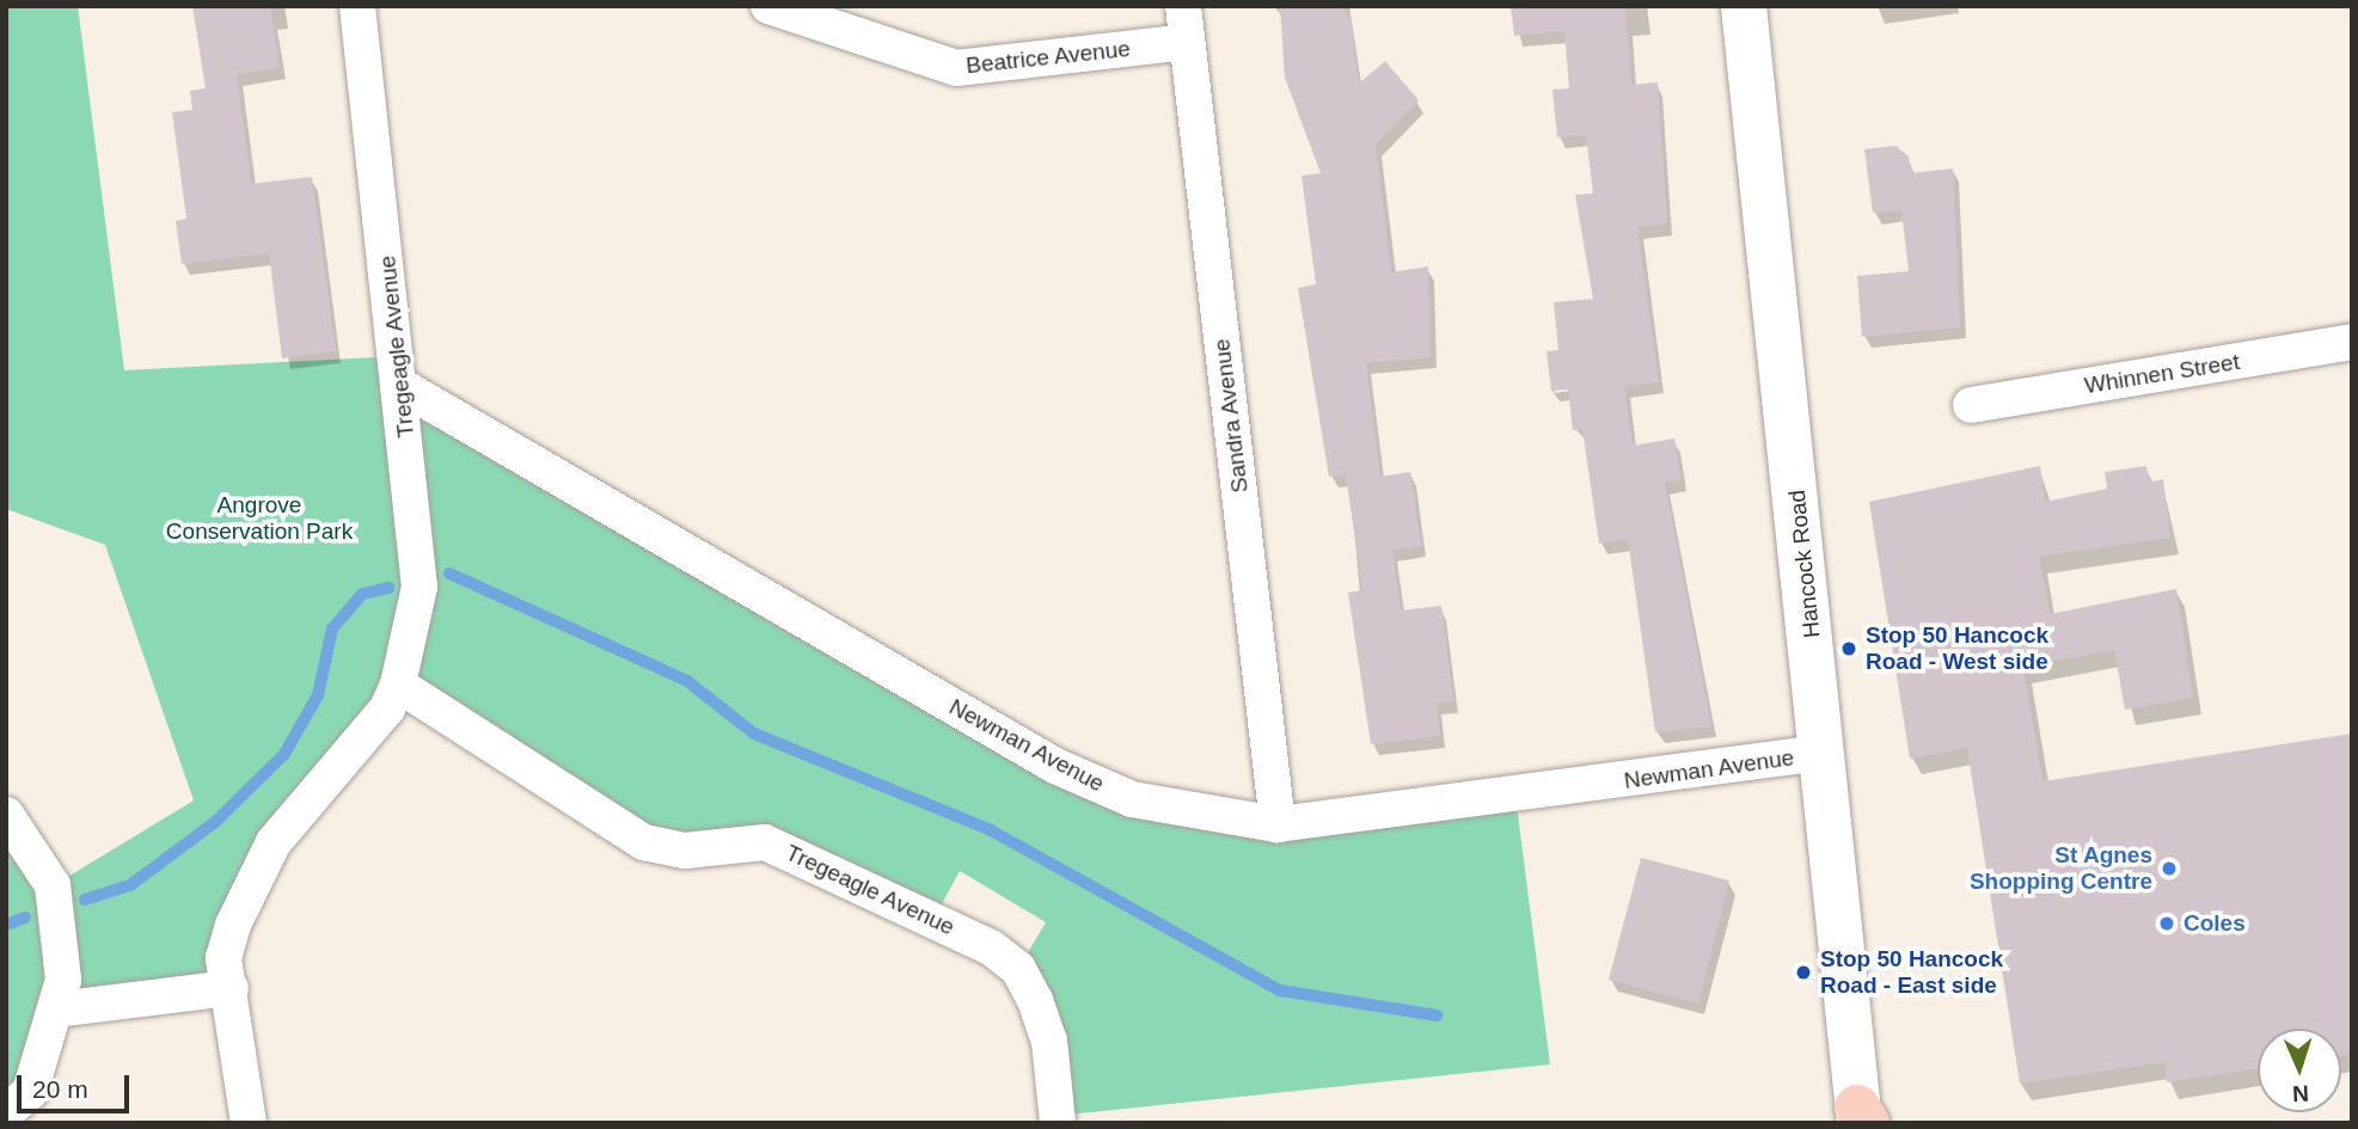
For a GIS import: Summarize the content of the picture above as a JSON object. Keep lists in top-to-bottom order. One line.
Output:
{"streets":{"main road":["Hancock Road"],"street":["Beatrice Avenue","Tregeagle Avenue","Whinnen Street","Sandra Avenue","Newman Avenue"]},"crossings":[["Beatrice Avenue","Sandra Avenue"],["Tregeagle Avenue","Newman Avenue"],["Sandra Avenue","Newman Avenue"],["Hancock Road","Newman Avenue"]],"parks":["Angrove Conservation Park"],"places":["Stop 50 Hancock Road - West side","St Agnes Shopping Centre","Coles","Stop 50 Hancock Road - East side"],"scale_bar":"20 m","north":"bottom"}
